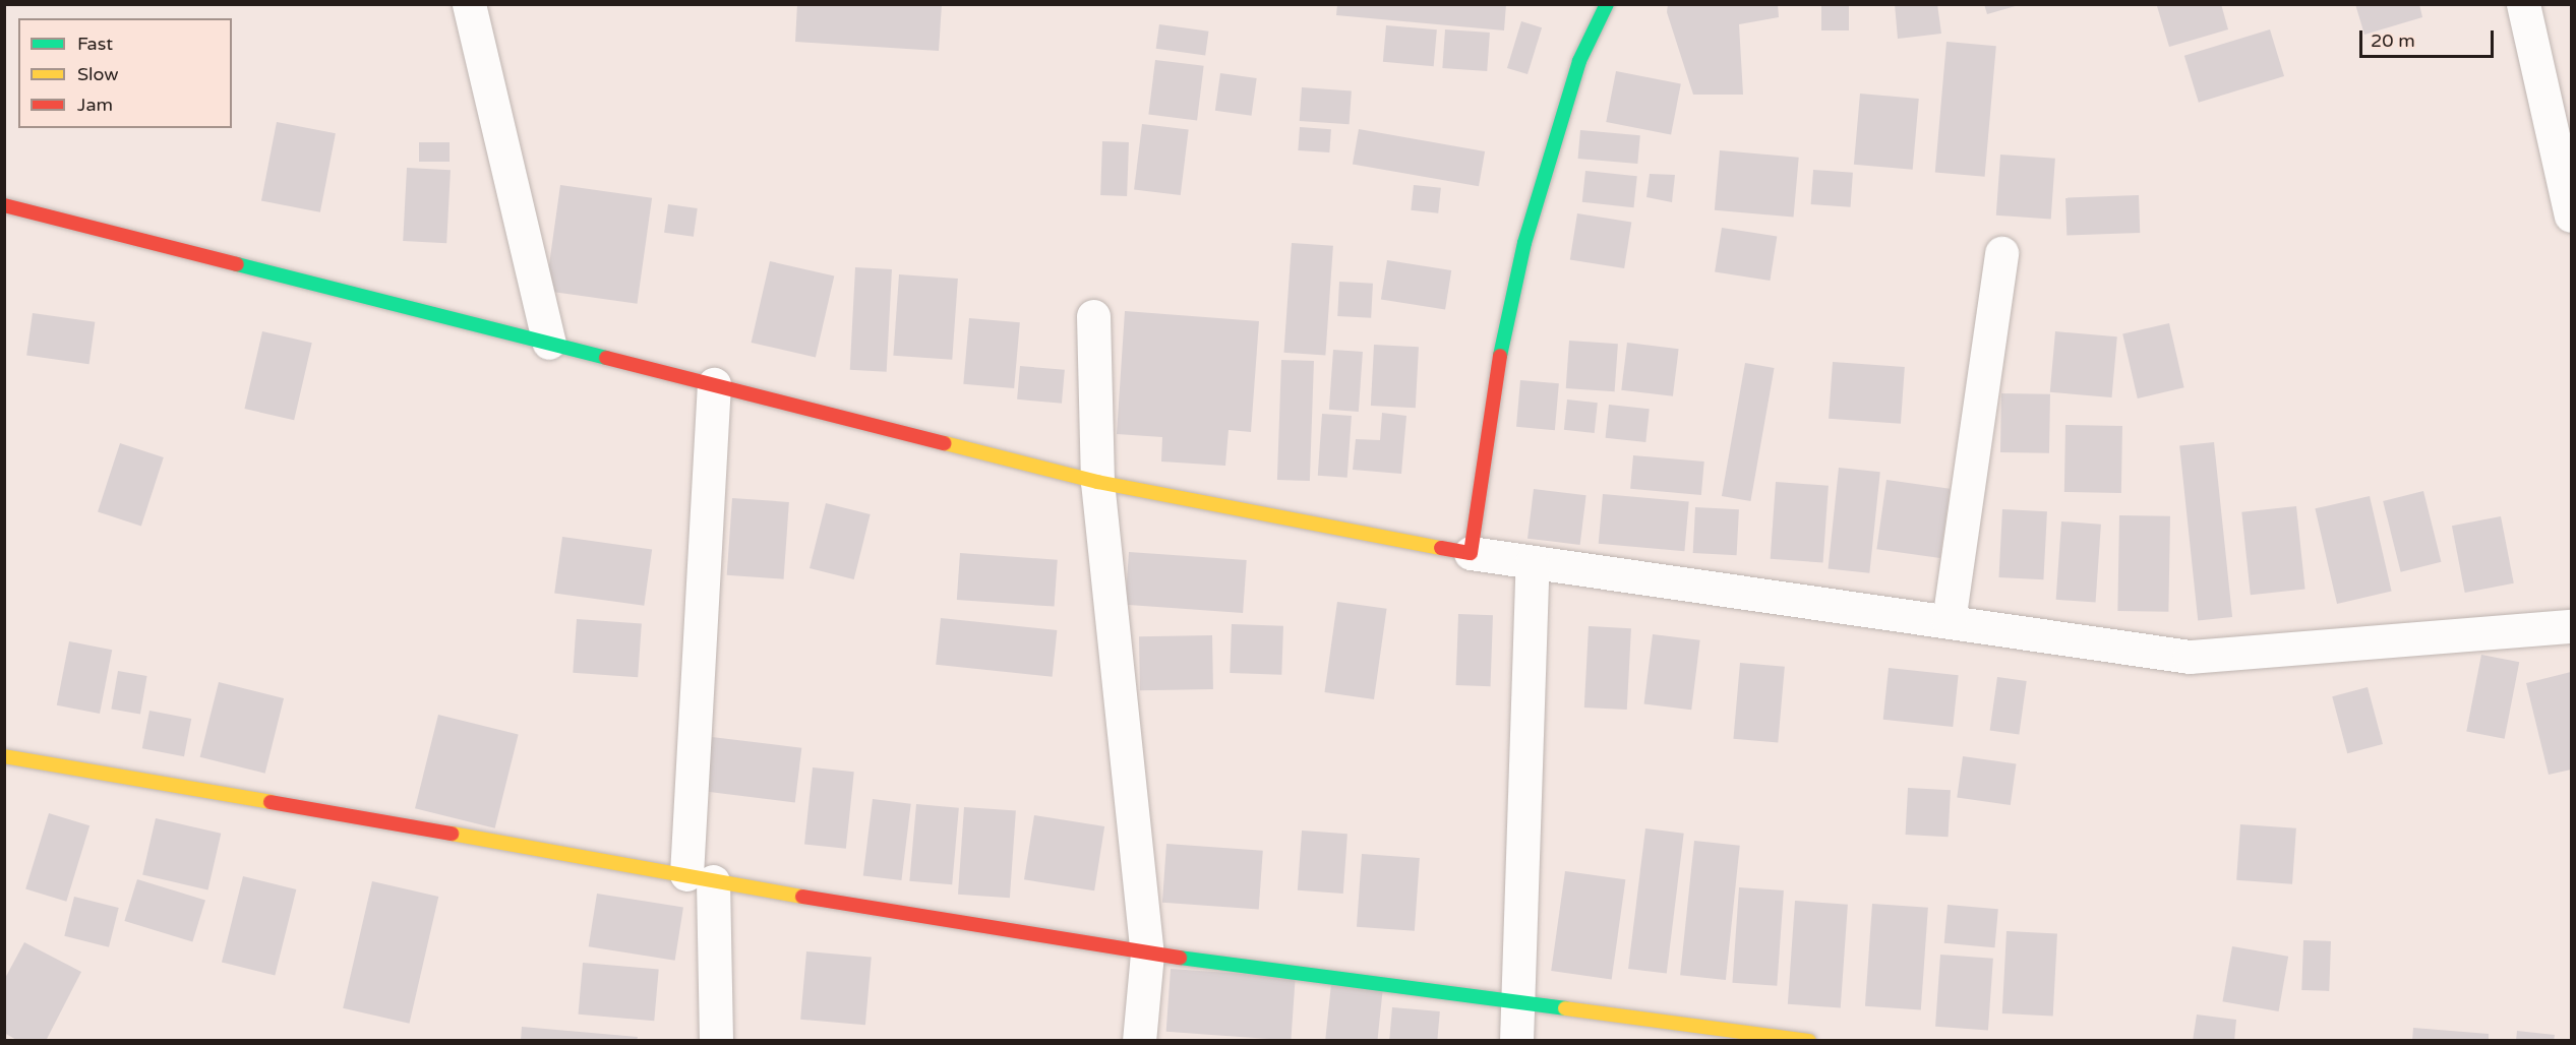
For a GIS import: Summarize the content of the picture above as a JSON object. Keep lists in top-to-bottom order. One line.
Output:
{"legend":["Fast","Slow","Jam"],"scale_bar":"20 m"}
